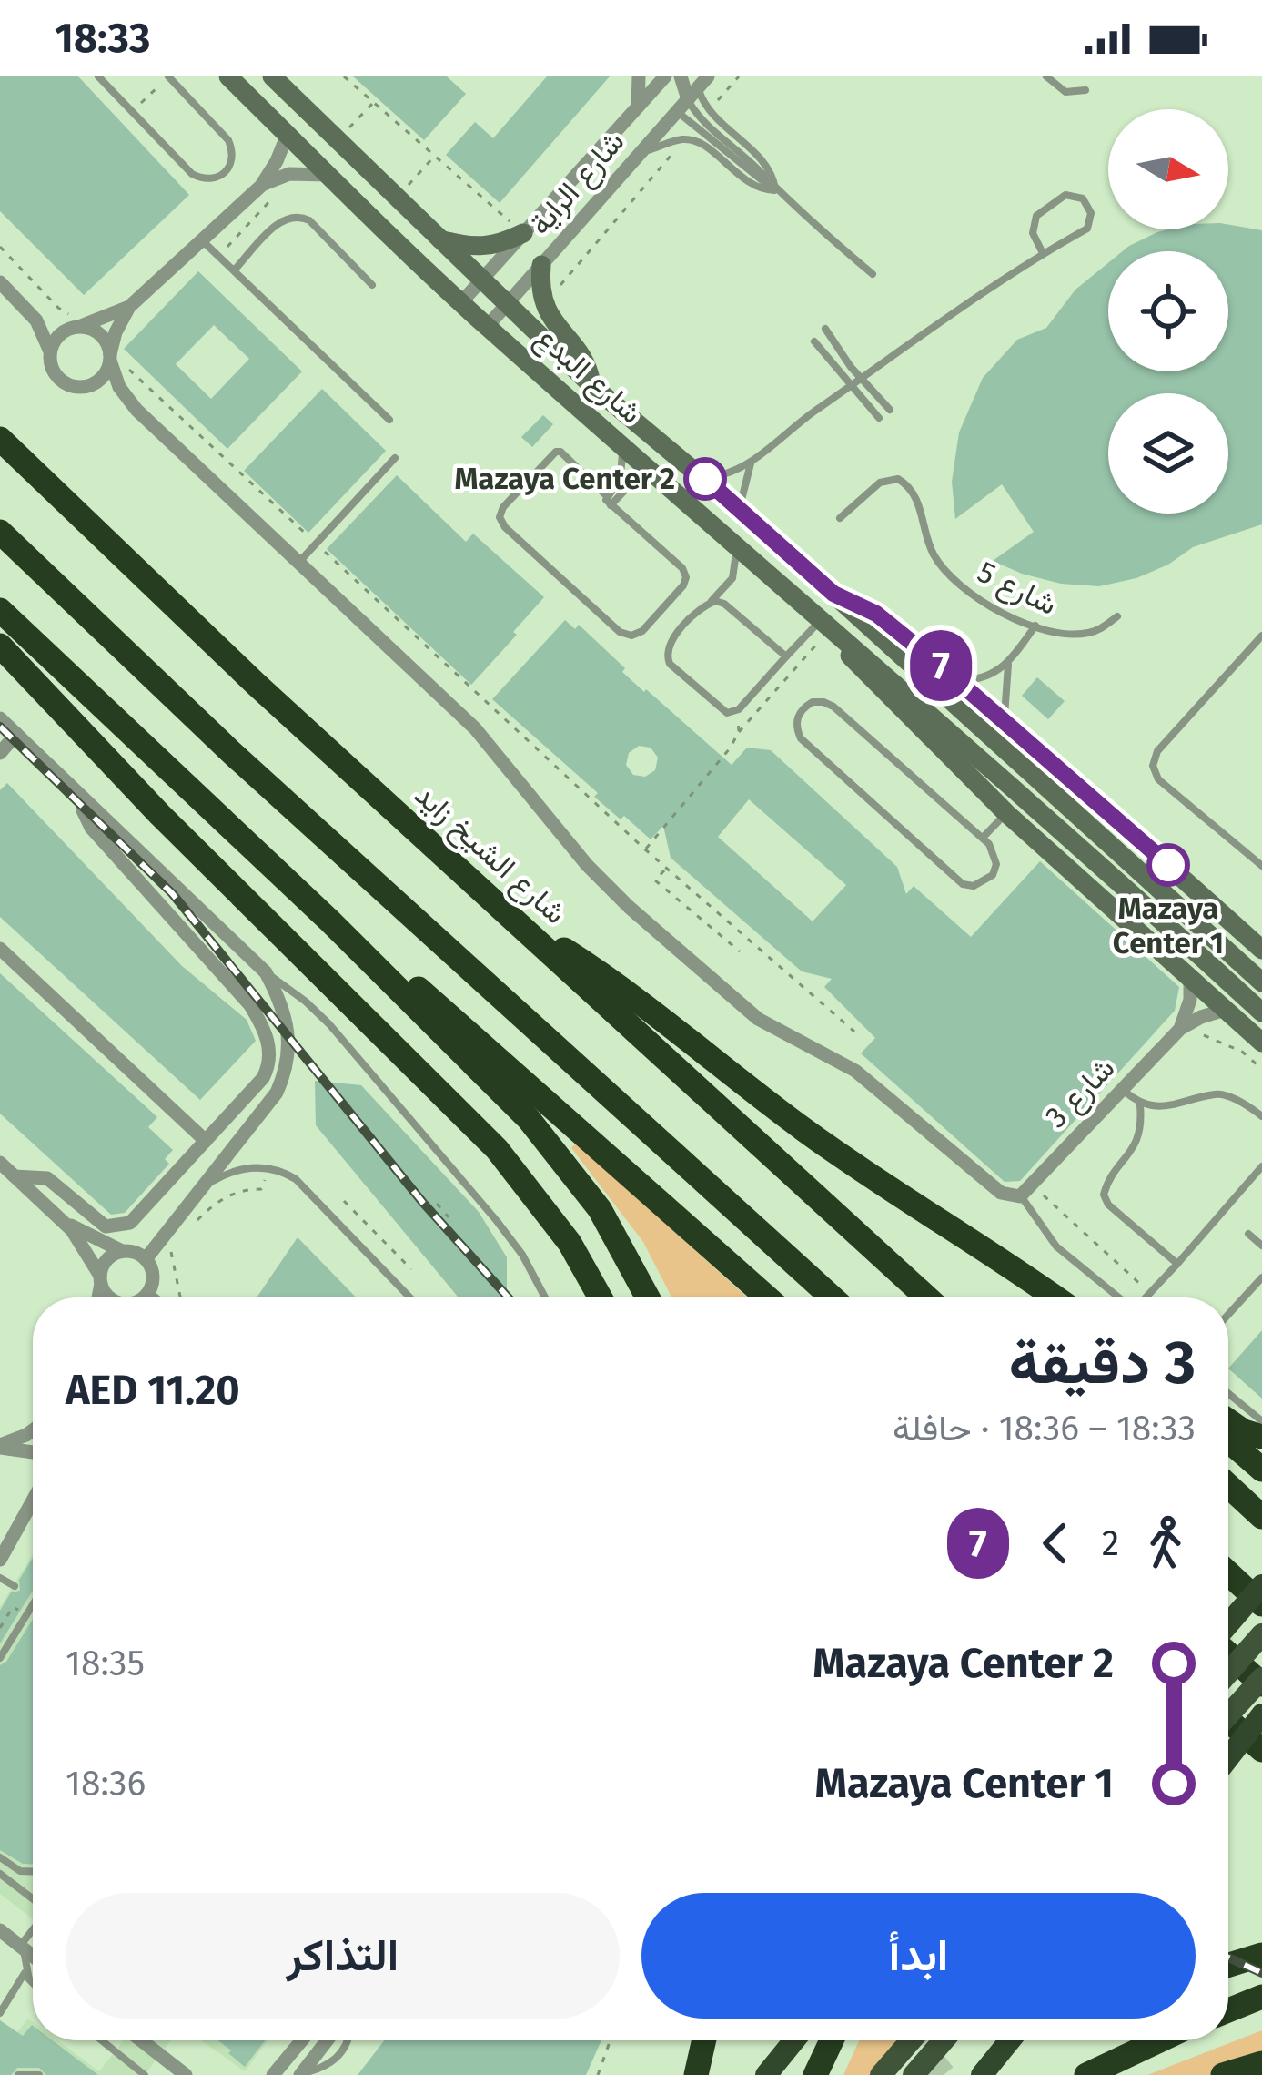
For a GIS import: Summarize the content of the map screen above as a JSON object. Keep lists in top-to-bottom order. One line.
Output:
{"streets":{"highway":["شارع الشيخ زايد"],"main road":["شارع البدع"],"street":["شارع الراية","شارع 3"],"lane":["شارع 5"]},"crossings":[["شارع الراية","شارع البدع"]],"places":["Mazaya Center 2","Mazaya Center 1"],"lines":["bus line 7"],"north":"right","page":{"status":"18:33","on_map":"7","heading":["3 دقيقة","18:33 – 18:36 · حافلة","AED 11.20"],"legs":["2","7"],"list":[{"name":"Mazaya Center 2","value":"18:35"},{"name":"Mazaya Center 1","value":"18:36"}],"buttons":["ابدأ","التذاكر"]}}
